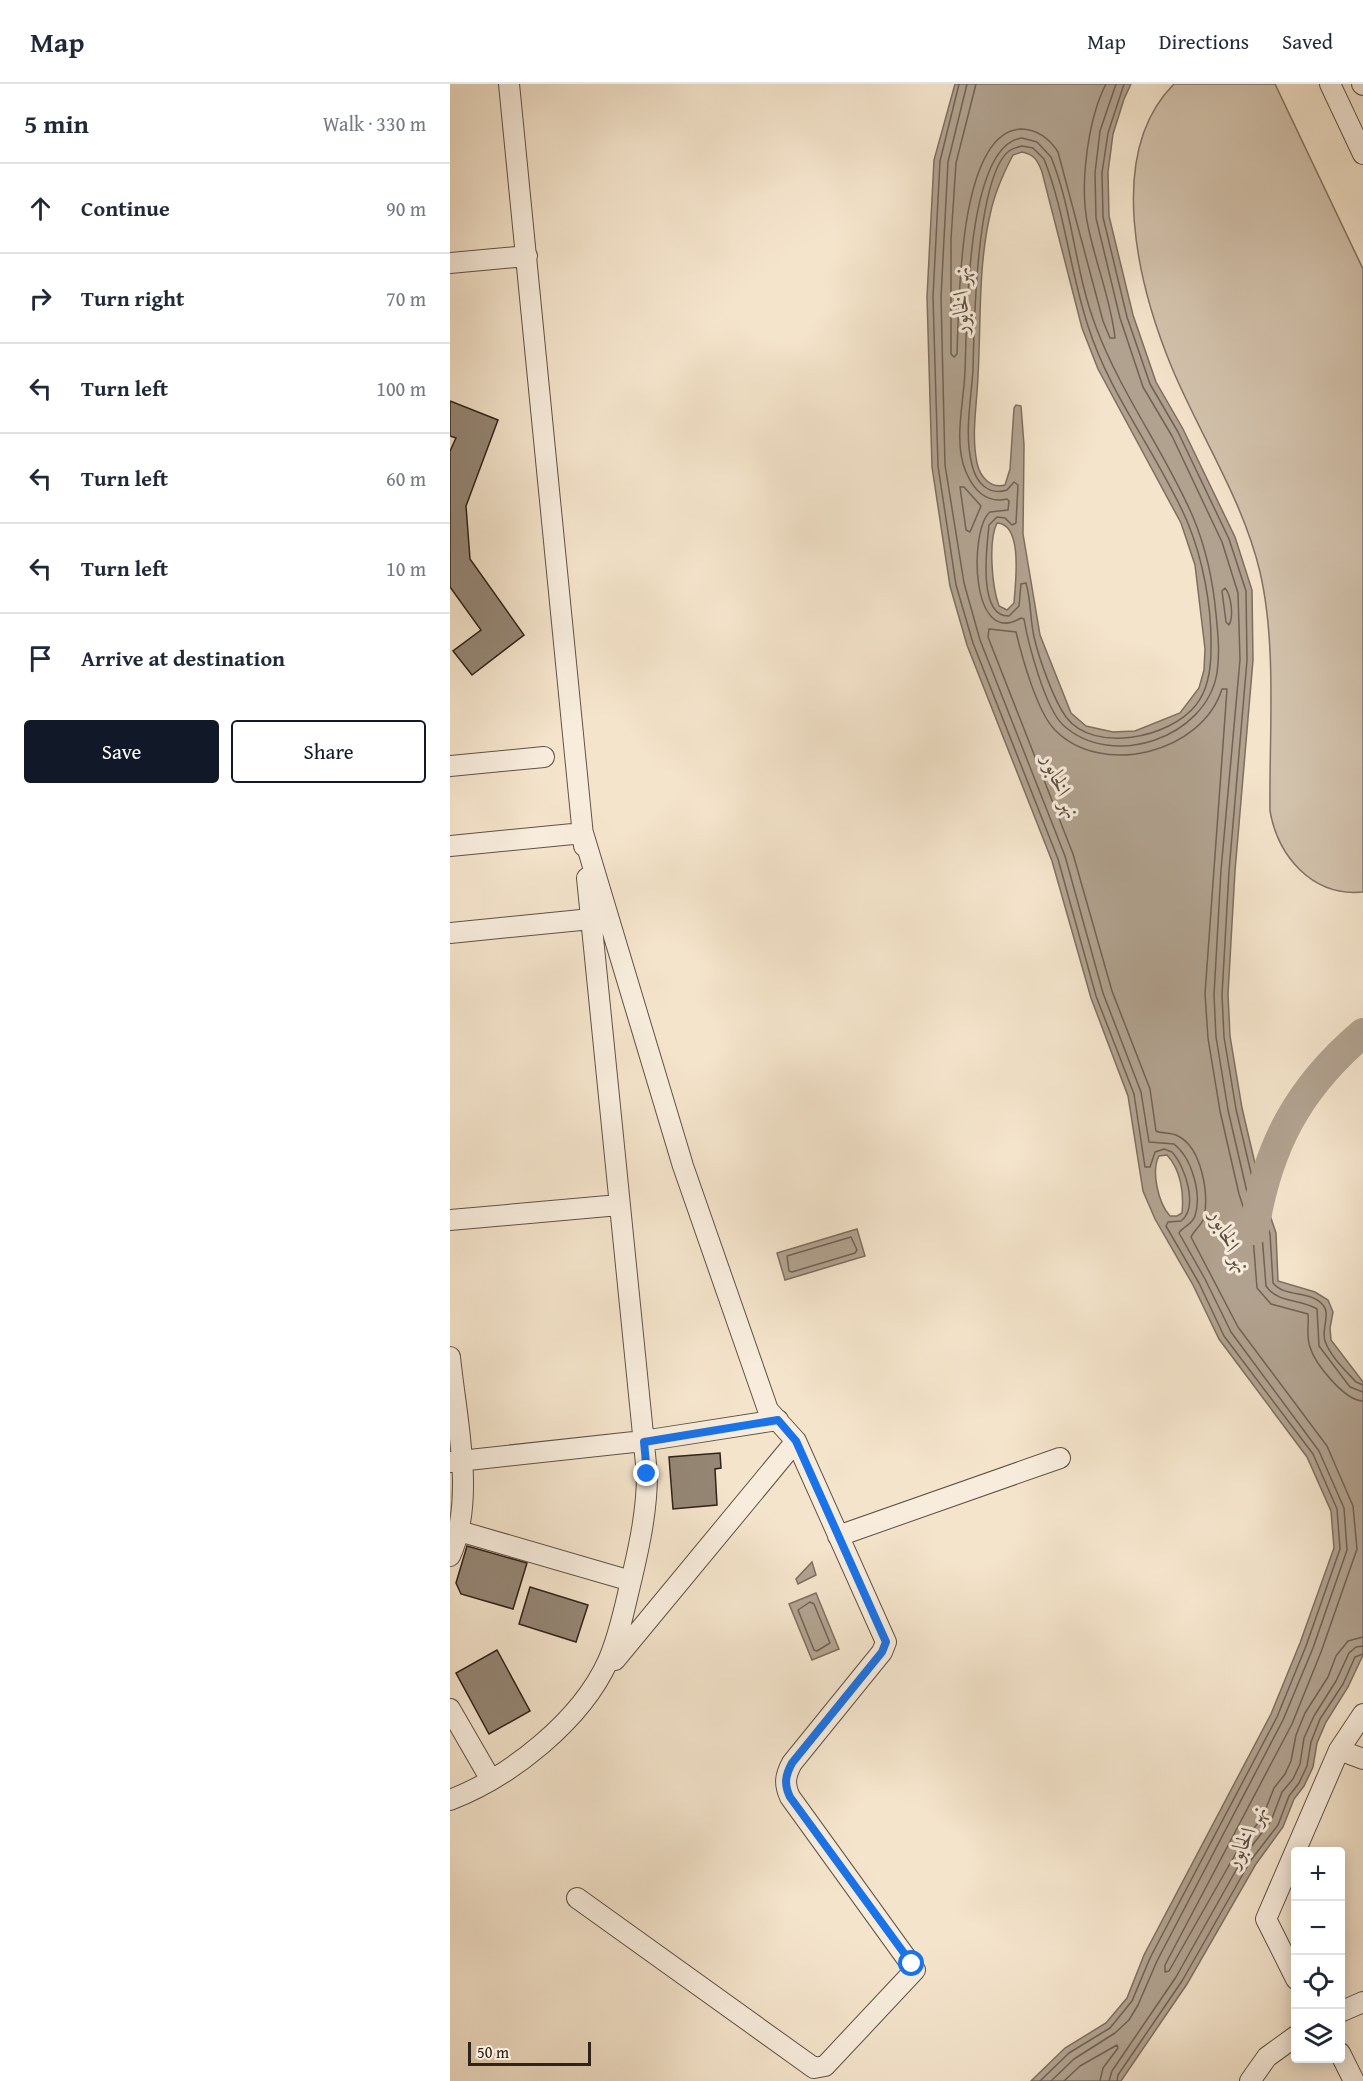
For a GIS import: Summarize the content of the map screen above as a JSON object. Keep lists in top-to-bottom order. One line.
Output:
{"water":["نهر الخابور"],"scale_bar":"50 m","page":{"header":"Map","nav":["Map","Directions","Saved"],"heading":["5 min","Walk · 330 m"],"list":[["Continue","90 m"],["Turn right","70 m"],["Turn left","100 m"],["Turn left","60 m"],["Turn left","10 m"],"Arrive at destination"],"buttons":["Save","Share"],"map_buttons":["+","−"],"scale":"50 m"}}
